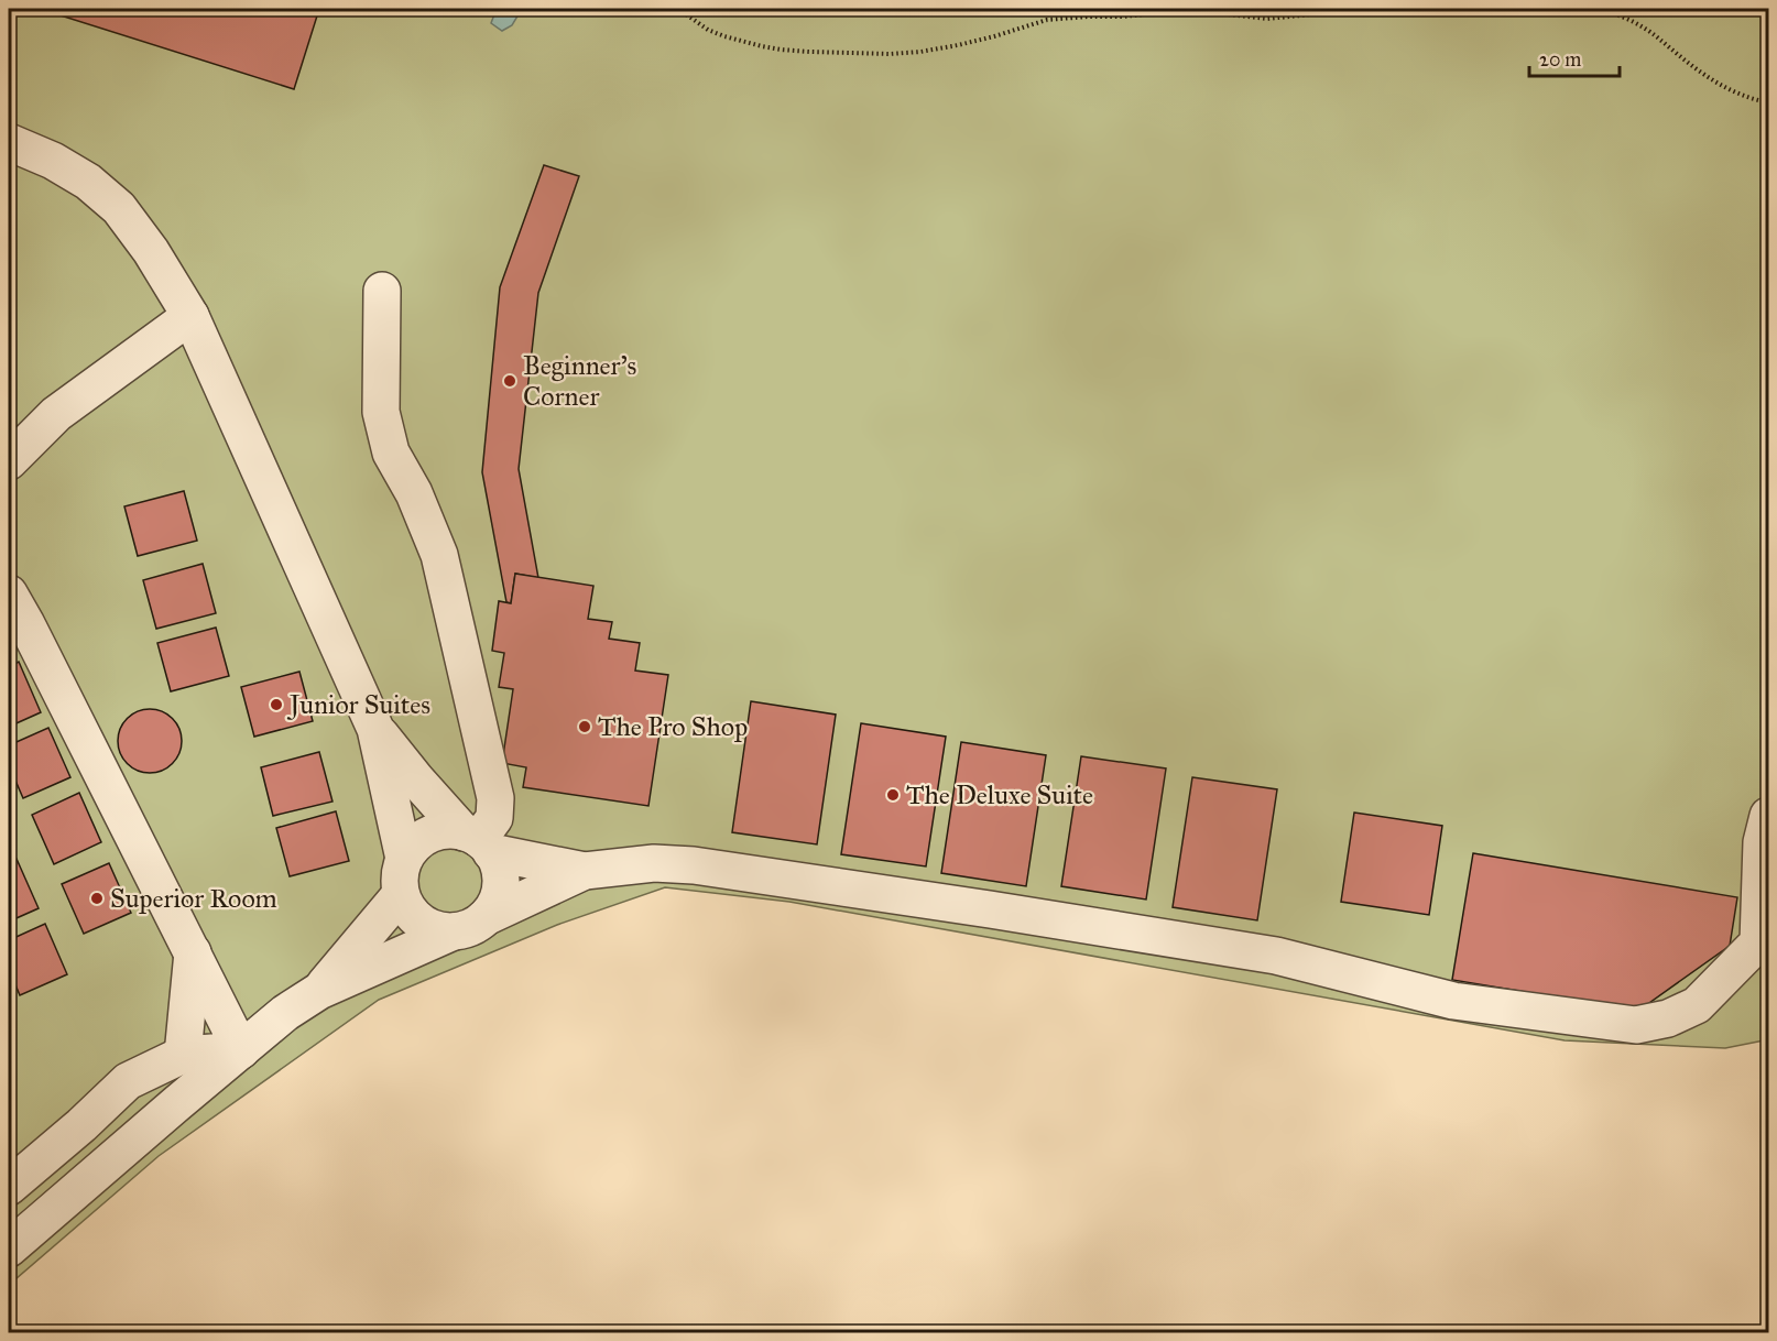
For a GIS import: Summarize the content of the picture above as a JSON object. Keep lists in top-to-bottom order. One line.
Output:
{"places":["Beginner's Corner","Junior Suites","The Pro Shop","The Deluxe Suite","Superior Room"],"scale_bar":"20 m"}
